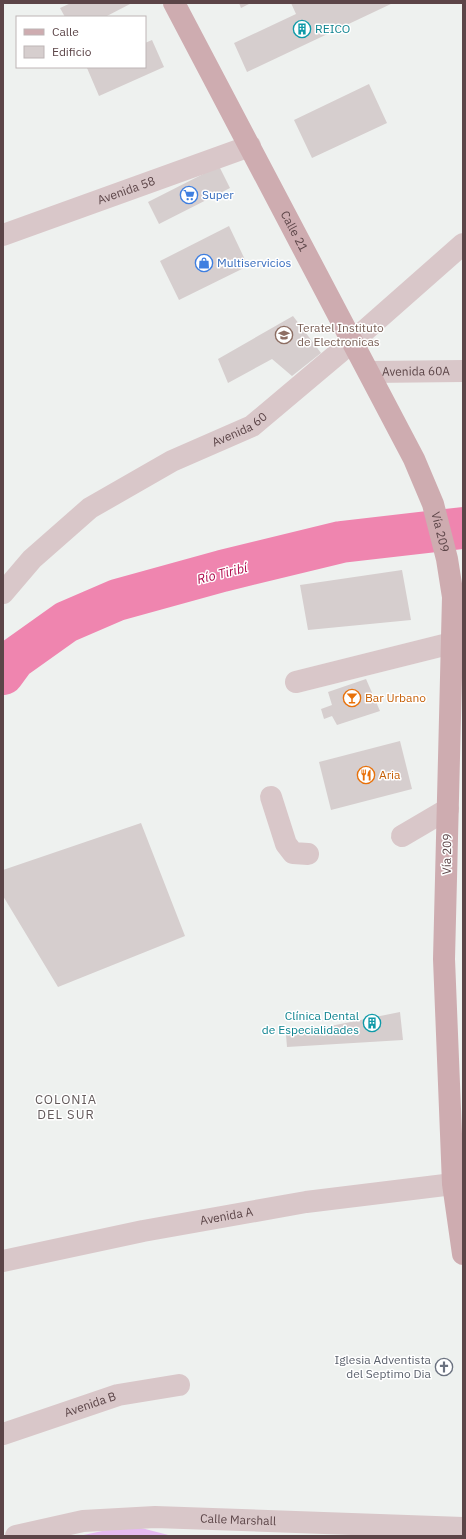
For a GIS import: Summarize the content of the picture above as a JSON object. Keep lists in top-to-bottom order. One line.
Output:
{"streets":{"main road":["Calle 21","Vía 209"],"street":["Avenida 58","Avenida 60A","Avenida 60","Avenida A","Avenida B","Calle Marshall"]},"crossings":[["Avenida 58","Calle 21"],["Calle 21","Avenida 60A"],["Calle 21","Avenida 60"],["Calle 21","Vía 209"],["Vía 209","Avenida A"]],"districts":["COLONIA DEL SUR"],"water":["Río Tiribí"],"places":{"building":["REICO","Clínica Dental de Especialidades"],"supermarket":["Super"],"shop":["Multiservicios"],"school or university":["Teratel Instituto de Electronicas"],"bar":["Bar Urbano"],"restaurant":["Aria"],"church":["Iglesia Adventista del Septimo Dia"]},"legend":["Calle","Edificio"]}
